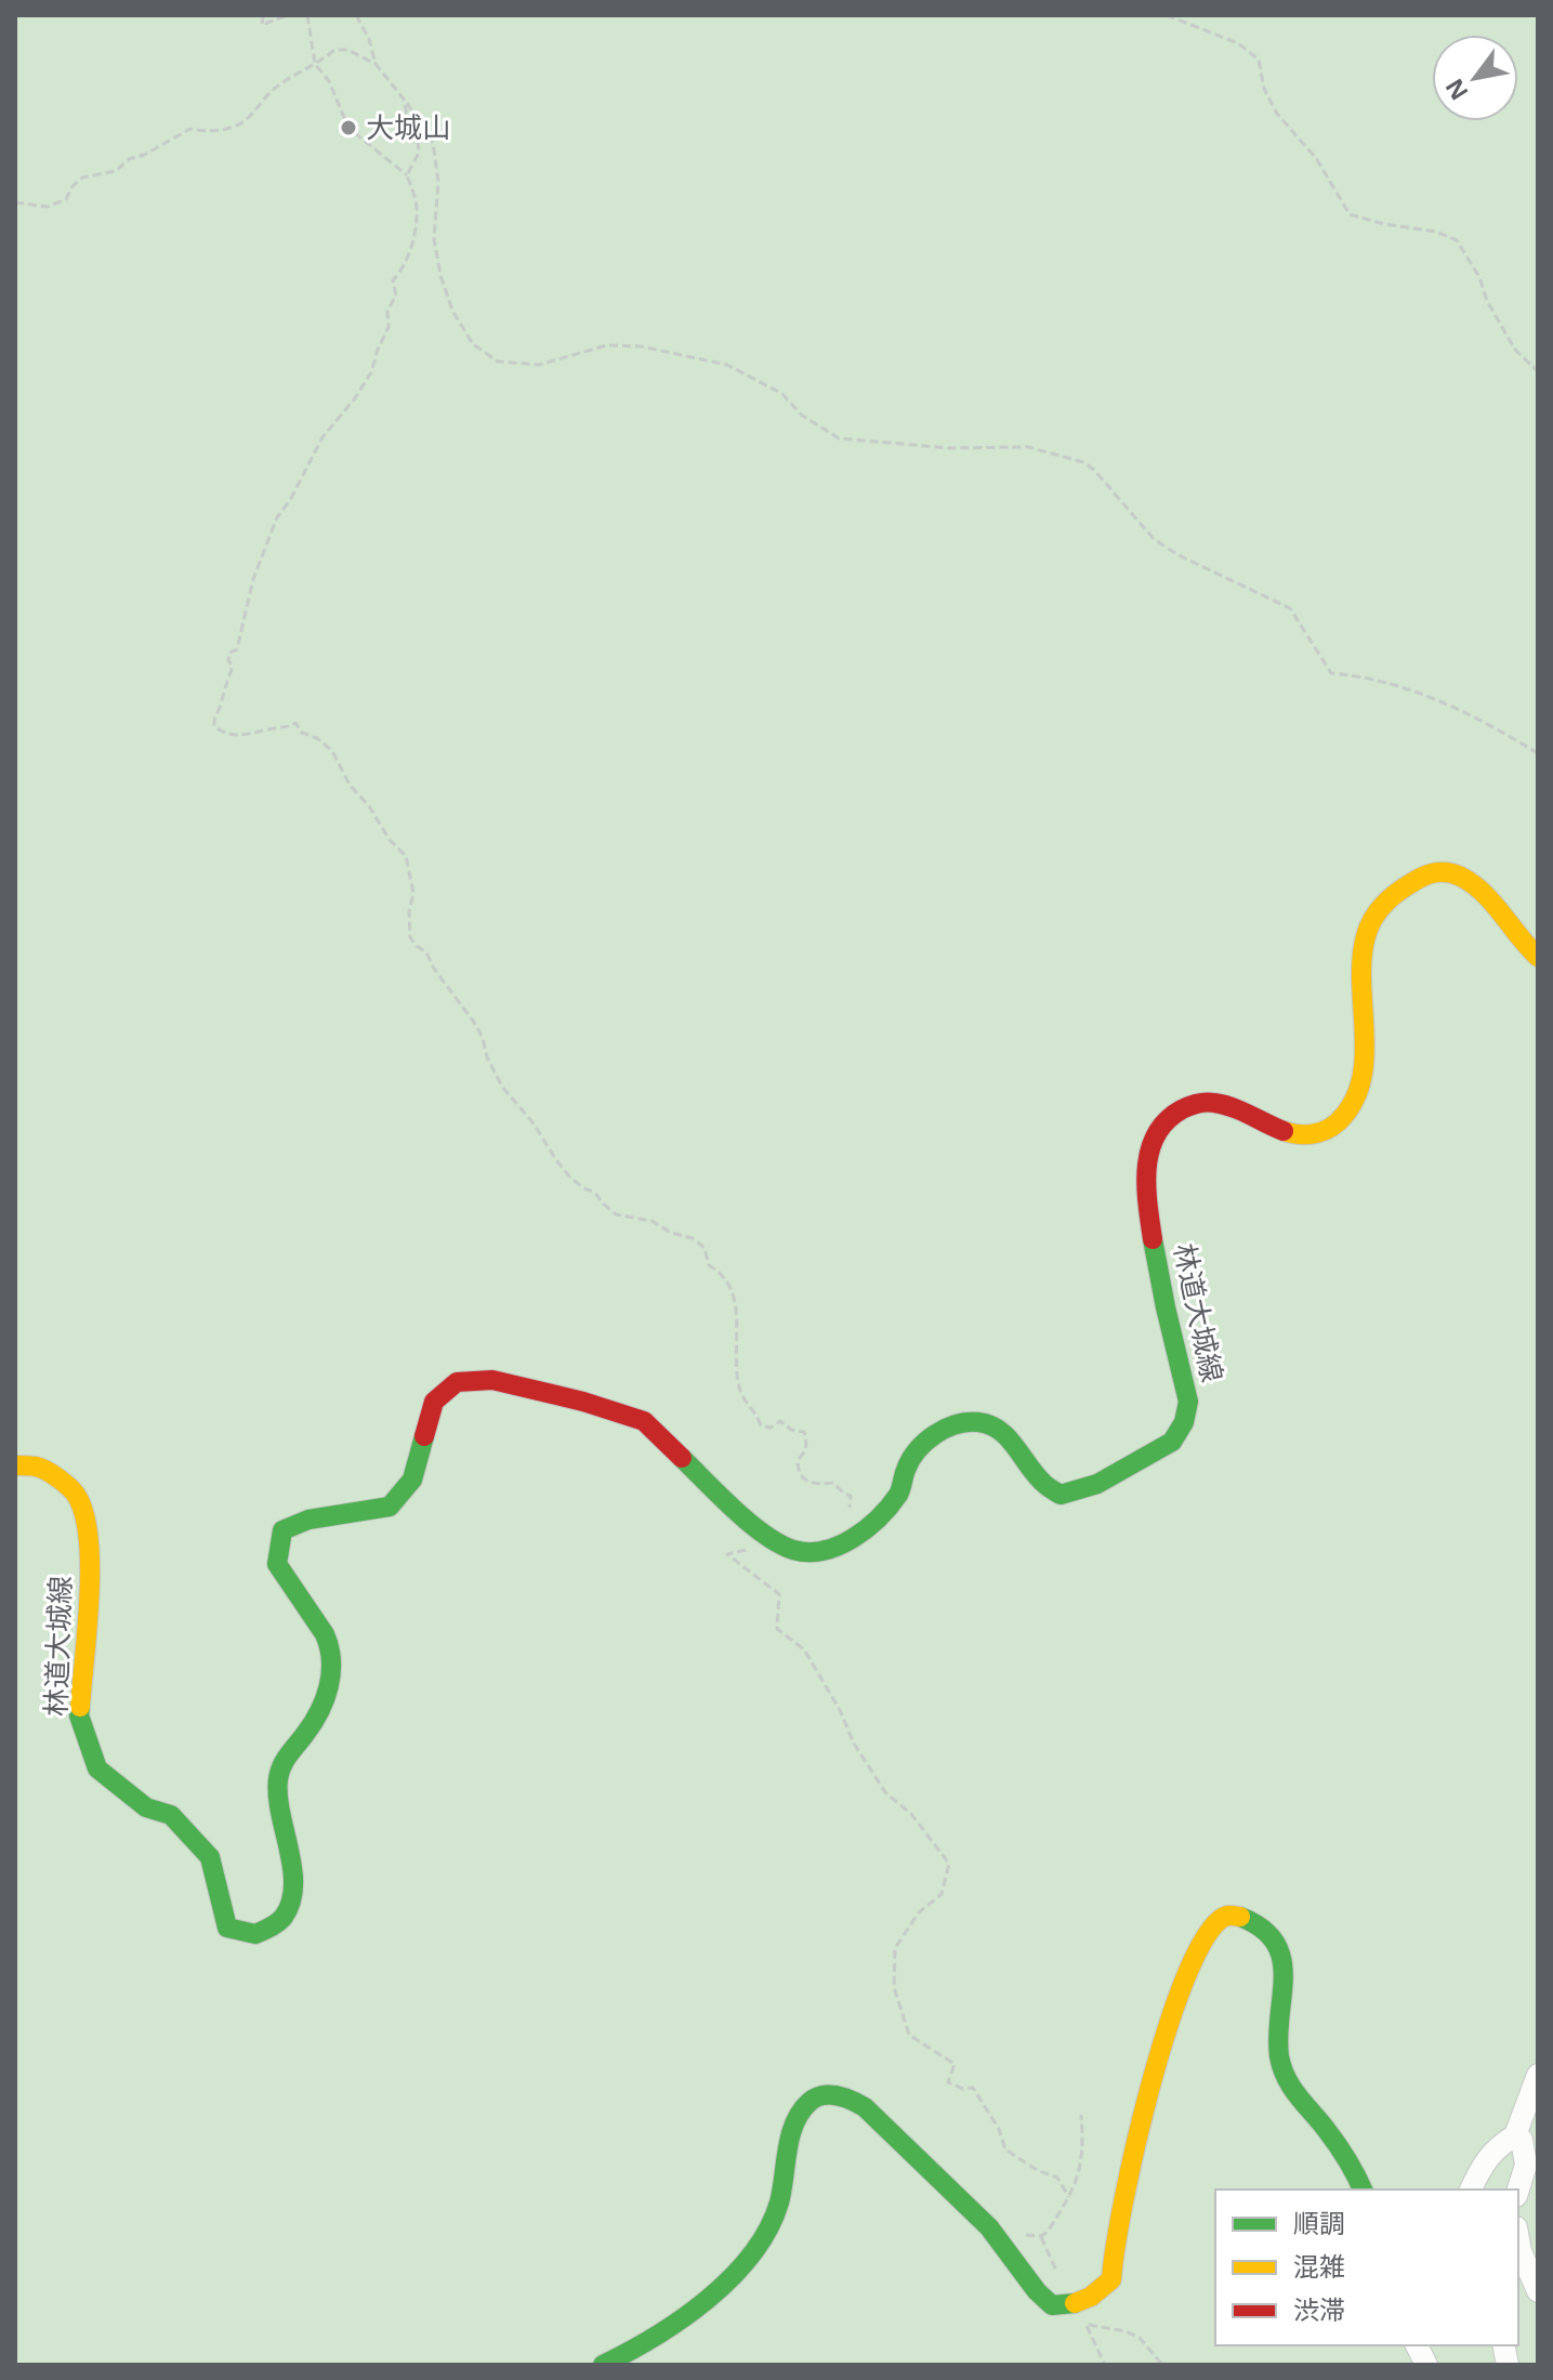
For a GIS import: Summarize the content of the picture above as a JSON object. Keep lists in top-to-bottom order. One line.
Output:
{"streets":{"street":["林道大城線"]},"places":["大城山"],"legend":["順調","混雑","渋滞"],"north":"bottom left"}
